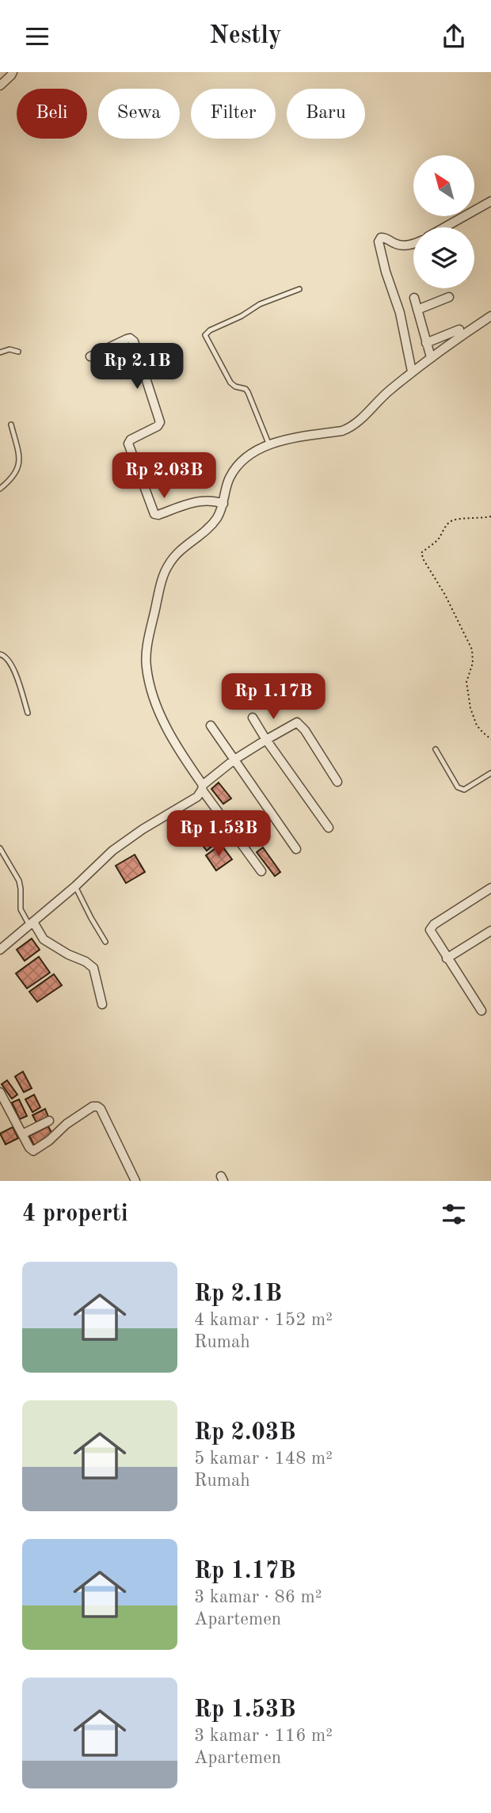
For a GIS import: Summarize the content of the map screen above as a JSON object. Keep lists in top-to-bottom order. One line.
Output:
{"north":"top left","page":{"header":"Nestly","chip":["Beli","Sewa","Filter","Baru"],"price":["Rp 2.1B","Rp 2.03B","Rp 1.17B","Rp 1.53B"],"heading":"4 properti","list":[{"name":"Rp 2.1B","note":"4 kamar · 152 m² · Rumah"},{"name":"Rp 2.03B","note":"5 kamar · 148 m² · Rumah"},{"name":"Rp 1.17B","note":"3 kamar · 86 m² · Apartemen"},{"name":"Rp 1.53B","note":"3 kamar · 116 m² · Apartemen"}]}}
